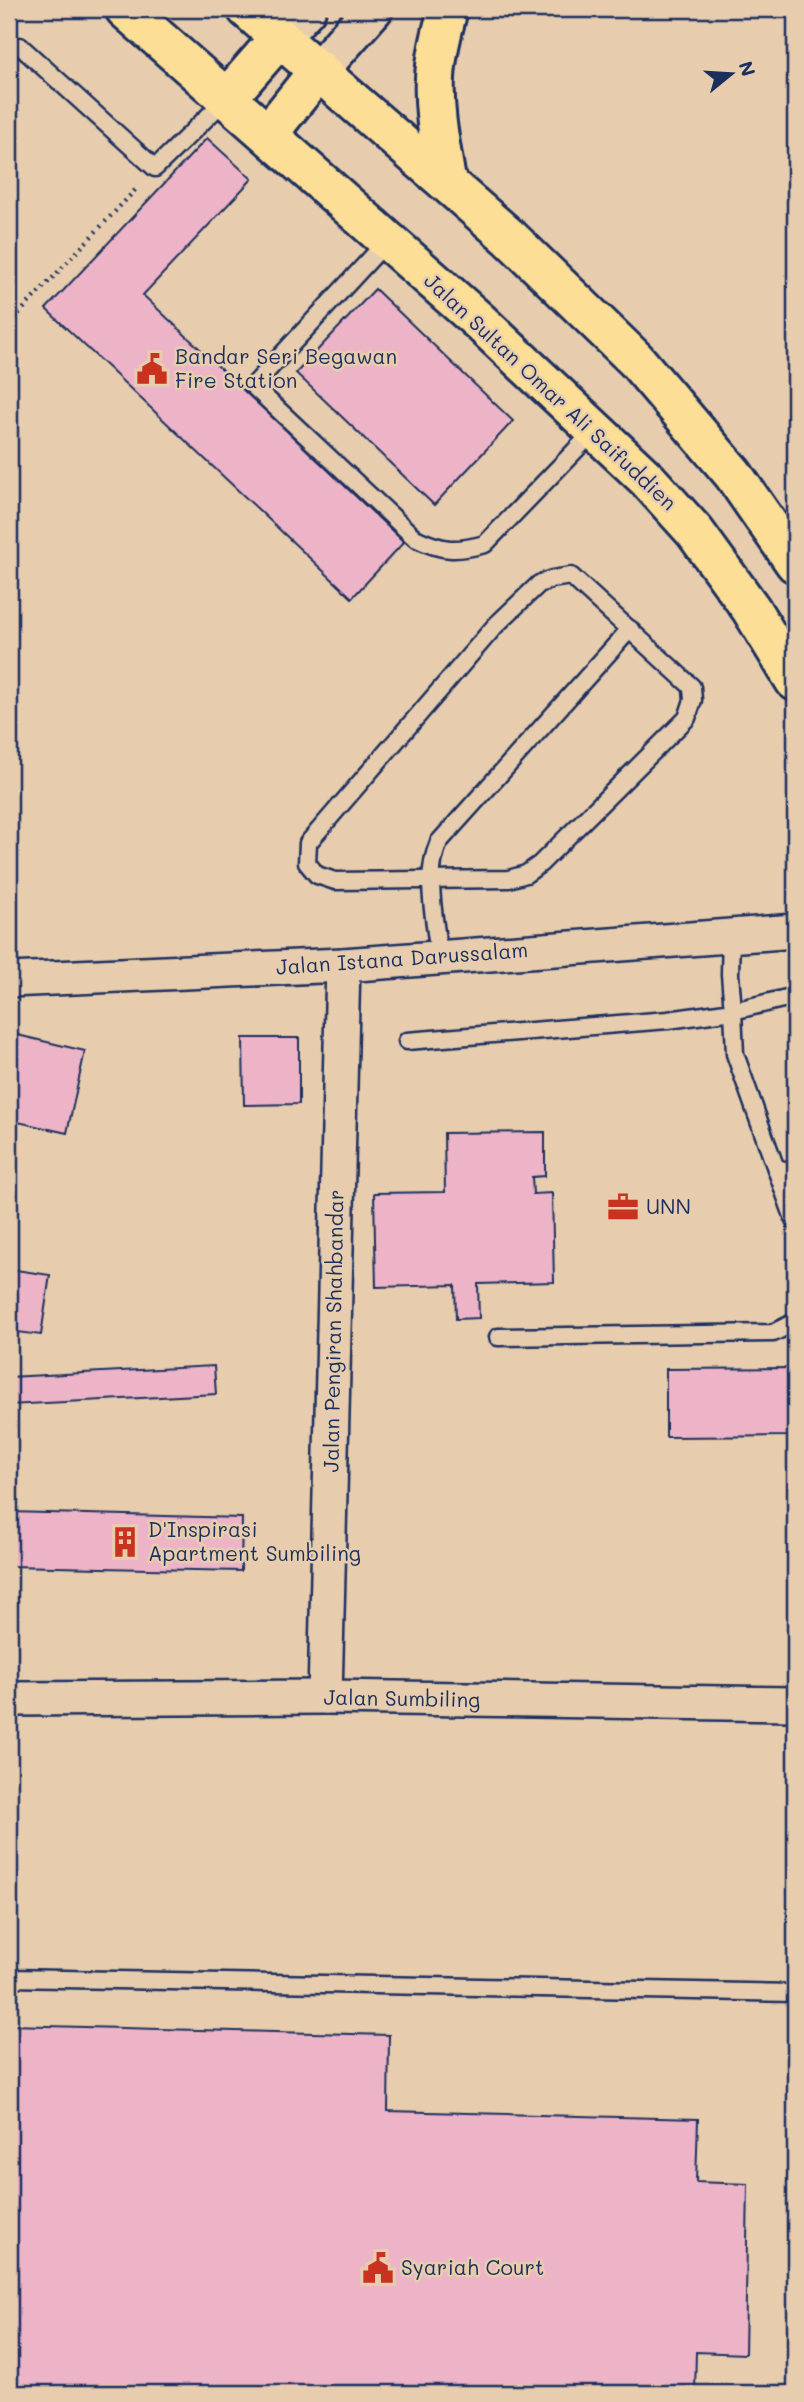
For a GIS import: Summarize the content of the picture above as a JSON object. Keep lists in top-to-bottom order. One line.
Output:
{"streets":{"main road":["Jalan Sultan Omar Ali Saifuddien"],"street":["Jalan Istana Darussalam","Jalan Pengiran Shahbandar","Jalan Sumbiling"]},"crossings":[["Jalan Istana Darussalam","Jalan Pengiran Shahbandar"],["Jalan Pengiran Shahbandar","Jalan Sumbiling"]],"places":{"public building":["Bandar Seri Begawan Fire Station","Syariah Court"],"office":["UNN"],"building":["D'Inspirasi Apartment Sumbiling"]},"north":"right"}
